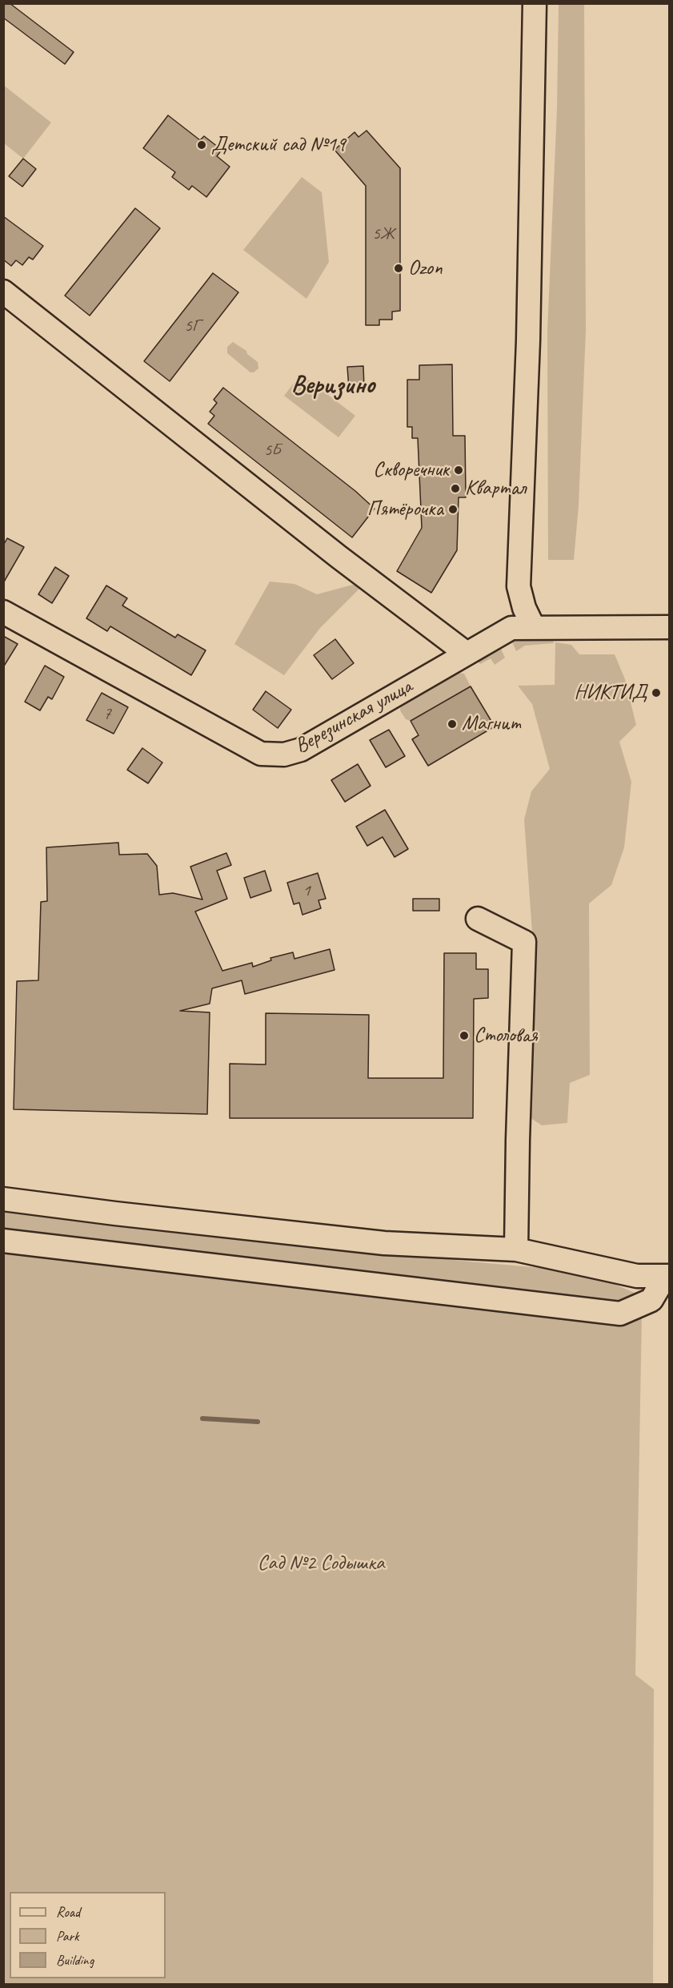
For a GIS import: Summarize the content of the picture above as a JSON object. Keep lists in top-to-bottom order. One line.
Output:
{"streets":{"street":["Верезинская улица"]},"districts":["Веризино"],"parks":["Сад №2 Содышка"],"places":["Детский сад №19","Ozon","Скворечник","Квартал","Пятёрочка","НИКТИД","Магнит","Столовая"],"house_numbers":["5Ж","5Г","5Б","7","1"],"legend":["Road","Park","Building"]}
